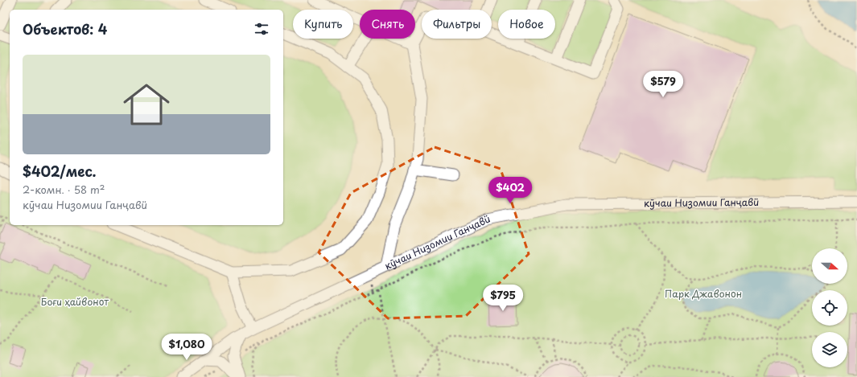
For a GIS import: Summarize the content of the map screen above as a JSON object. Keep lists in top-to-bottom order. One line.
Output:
{"streets":{"street":["кӯчаи Низомии Ганҷавӣ"]},"parks":["Парк Джавонон","Боғи ҳайвонот"],"north":"right","page":{"chip":["Купить","Снять","Фильтры","Новое"],"heading":"Объектов: 4","list":[{"name":"$402/мес.","note":"2-комн. · 58 m² · кӯчаи Низомии Ганҷавӣ"}],"price":["$579","$402","$795","$1,080"]}}
